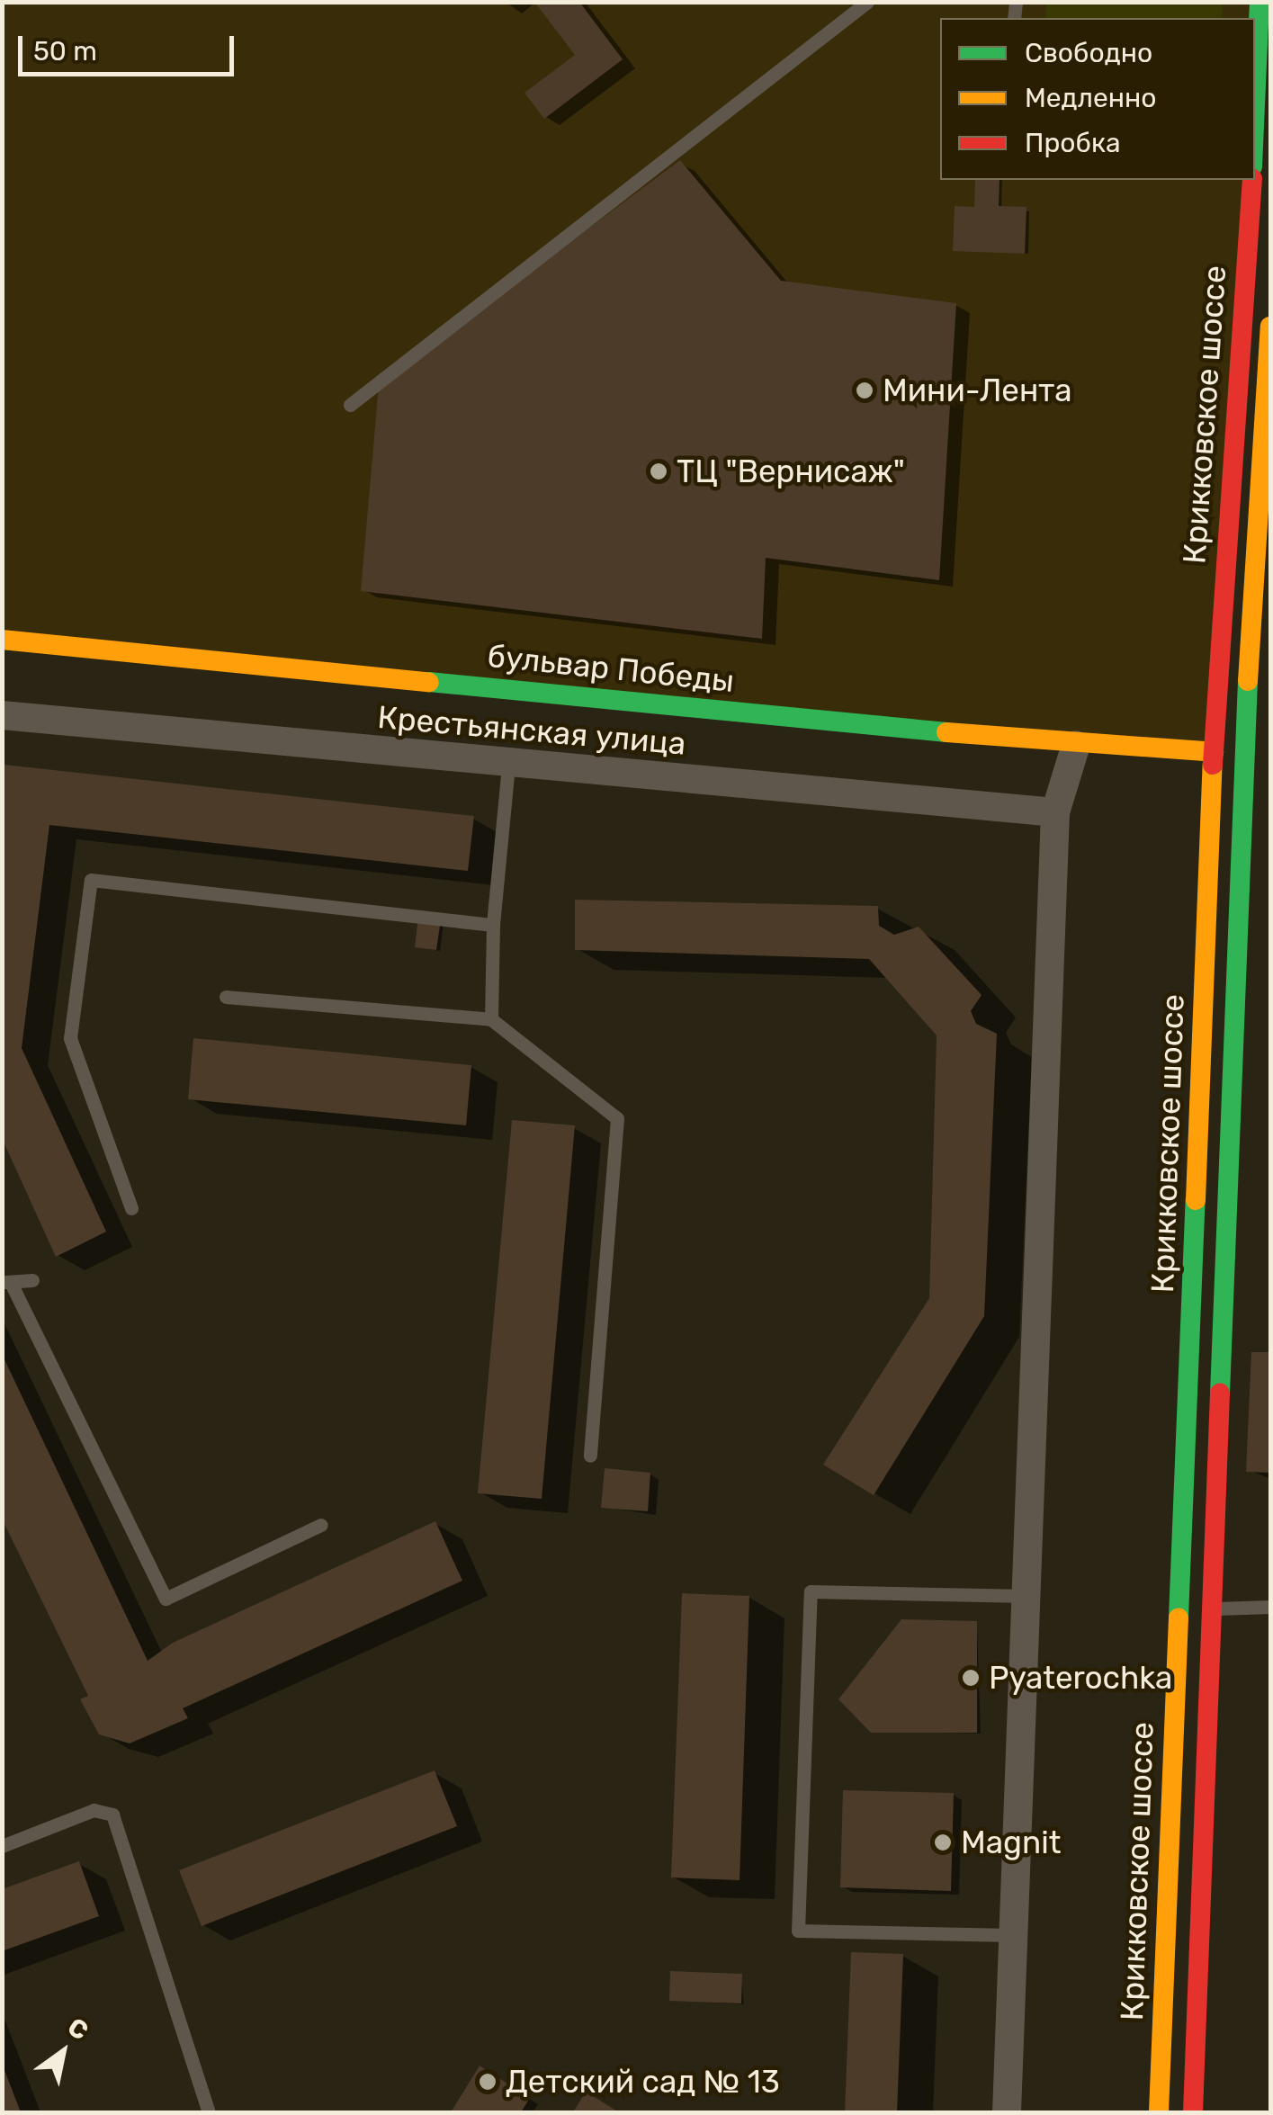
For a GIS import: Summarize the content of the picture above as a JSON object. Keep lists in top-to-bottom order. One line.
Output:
{"streets":{"main road":["Крикковское шоссе","бульвар Победы"],"street":["Крестьянская улица"]},"crossings":[["Крикковское шоссе","бульвар Победы"]],"places":["Мини-Лента","ТЦ \"Вернисаж\"","Pyaterochka","Magnit","Детский сад № 13"],"legend":["Свободно","Медленно","Пробка"],"scale_bar":"50 m","north":"top right"}
